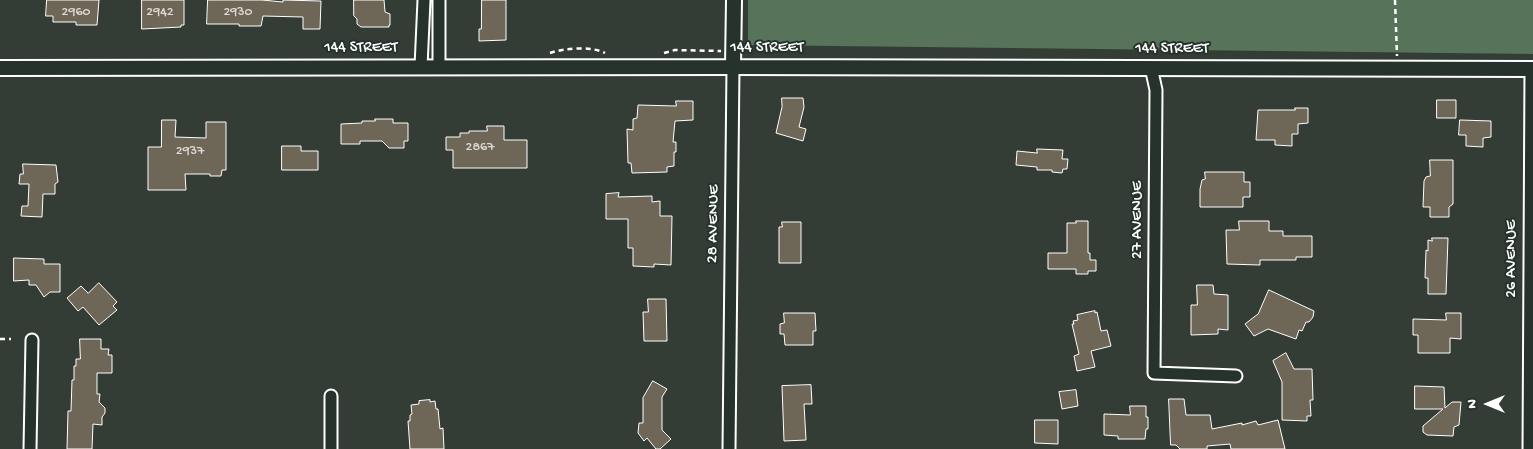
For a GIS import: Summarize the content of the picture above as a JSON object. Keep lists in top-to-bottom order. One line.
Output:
{"streets":{"street":["144 STREET","27 AVENUE","28 AVENUE","26 AVENUE"]},"crossings":[["144 STREET","27 AVENUE"],["144 STREET","28 AVENUE"],["144 STREET","26 AVENUE"]],"house_numbers":["2960","2942","2930","2867","2937"],"north":"left"}
